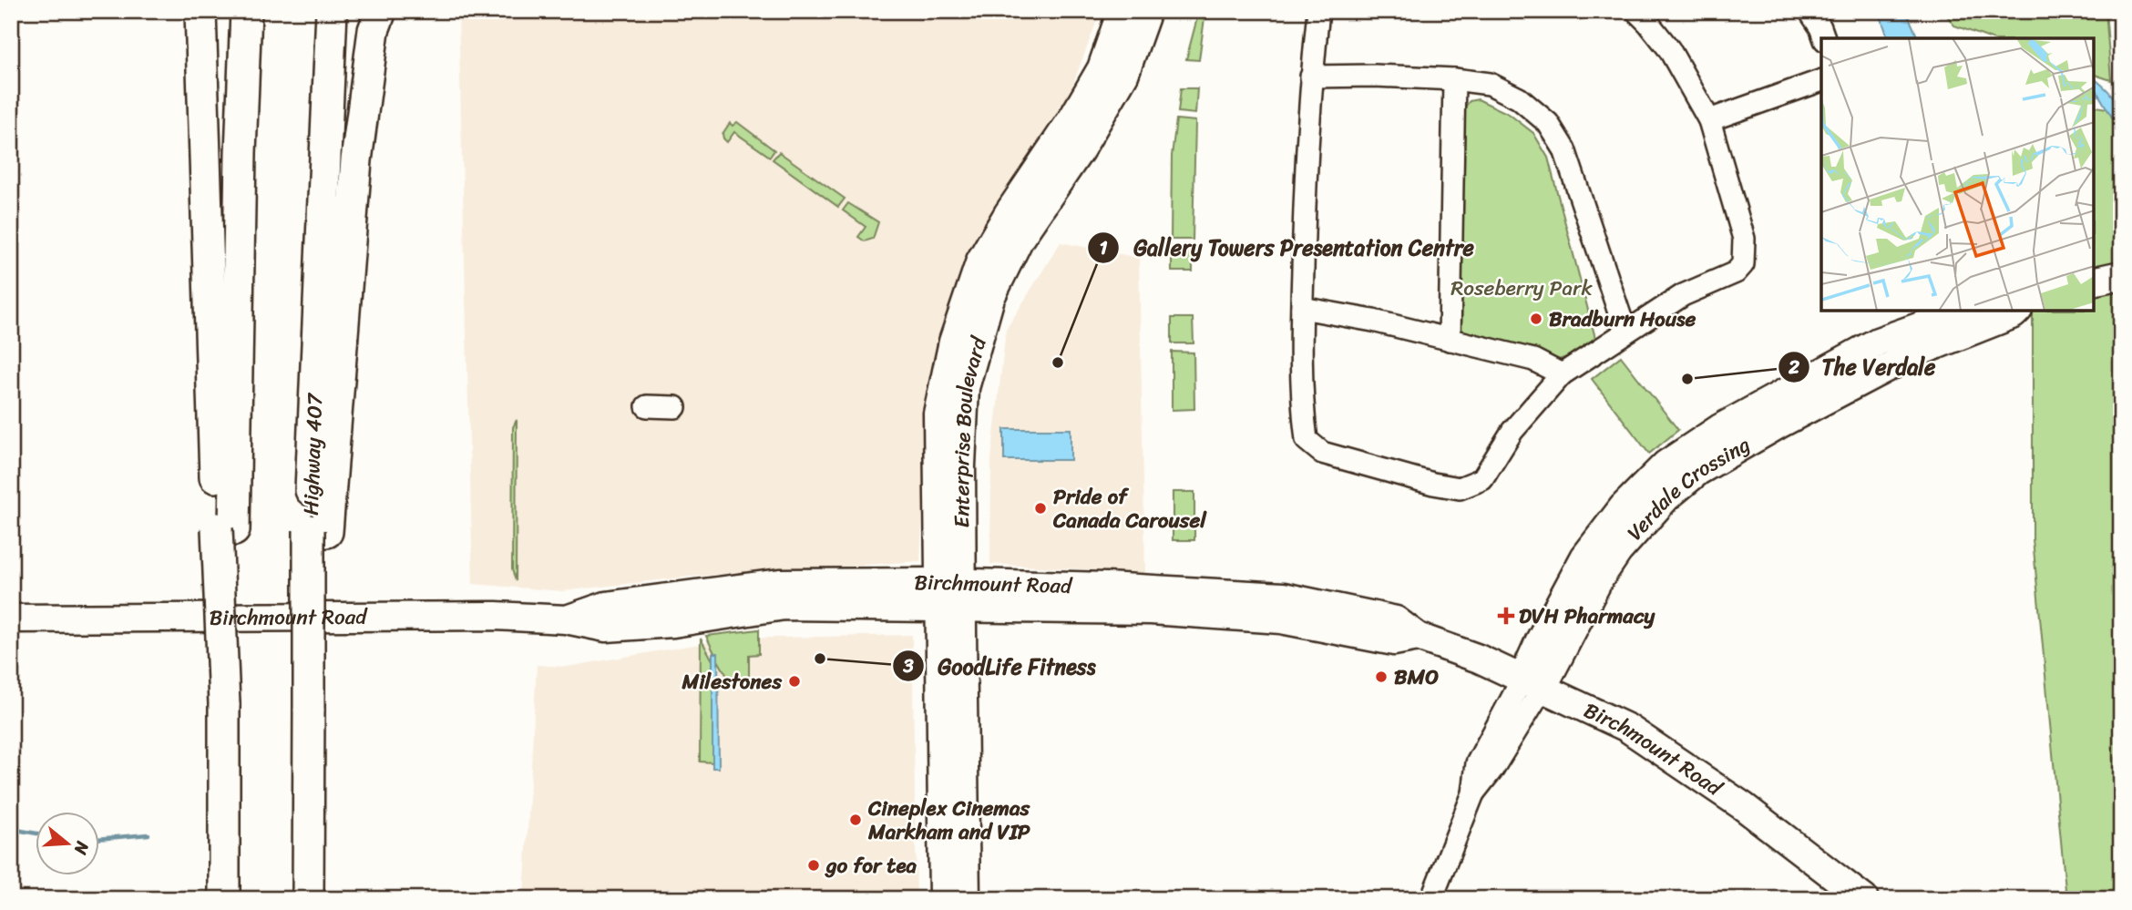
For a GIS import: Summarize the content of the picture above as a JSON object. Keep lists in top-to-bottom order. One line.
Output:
{"streets":{"highway":["Highway 407"],"main road":["Enterprise Boulevard","Verdale Crossing","Birchmount Road"]},"crossings":[["Enterprise Boulevard","Birchmount Road"],["Verdale Crossing","Birchmount Road"]],"parks":["Roseberry Park"],"places":{"other":["Bradburn House","Gallery Towers Presentation Centre","The Verdale","Pride of Canada Carousel","GoodLife Fitness","BMO","Milestones","Cineplex Cinemas Markham and VIP","go for tea"],"health":["DVH Pharmacy"]},"north":"right"}
